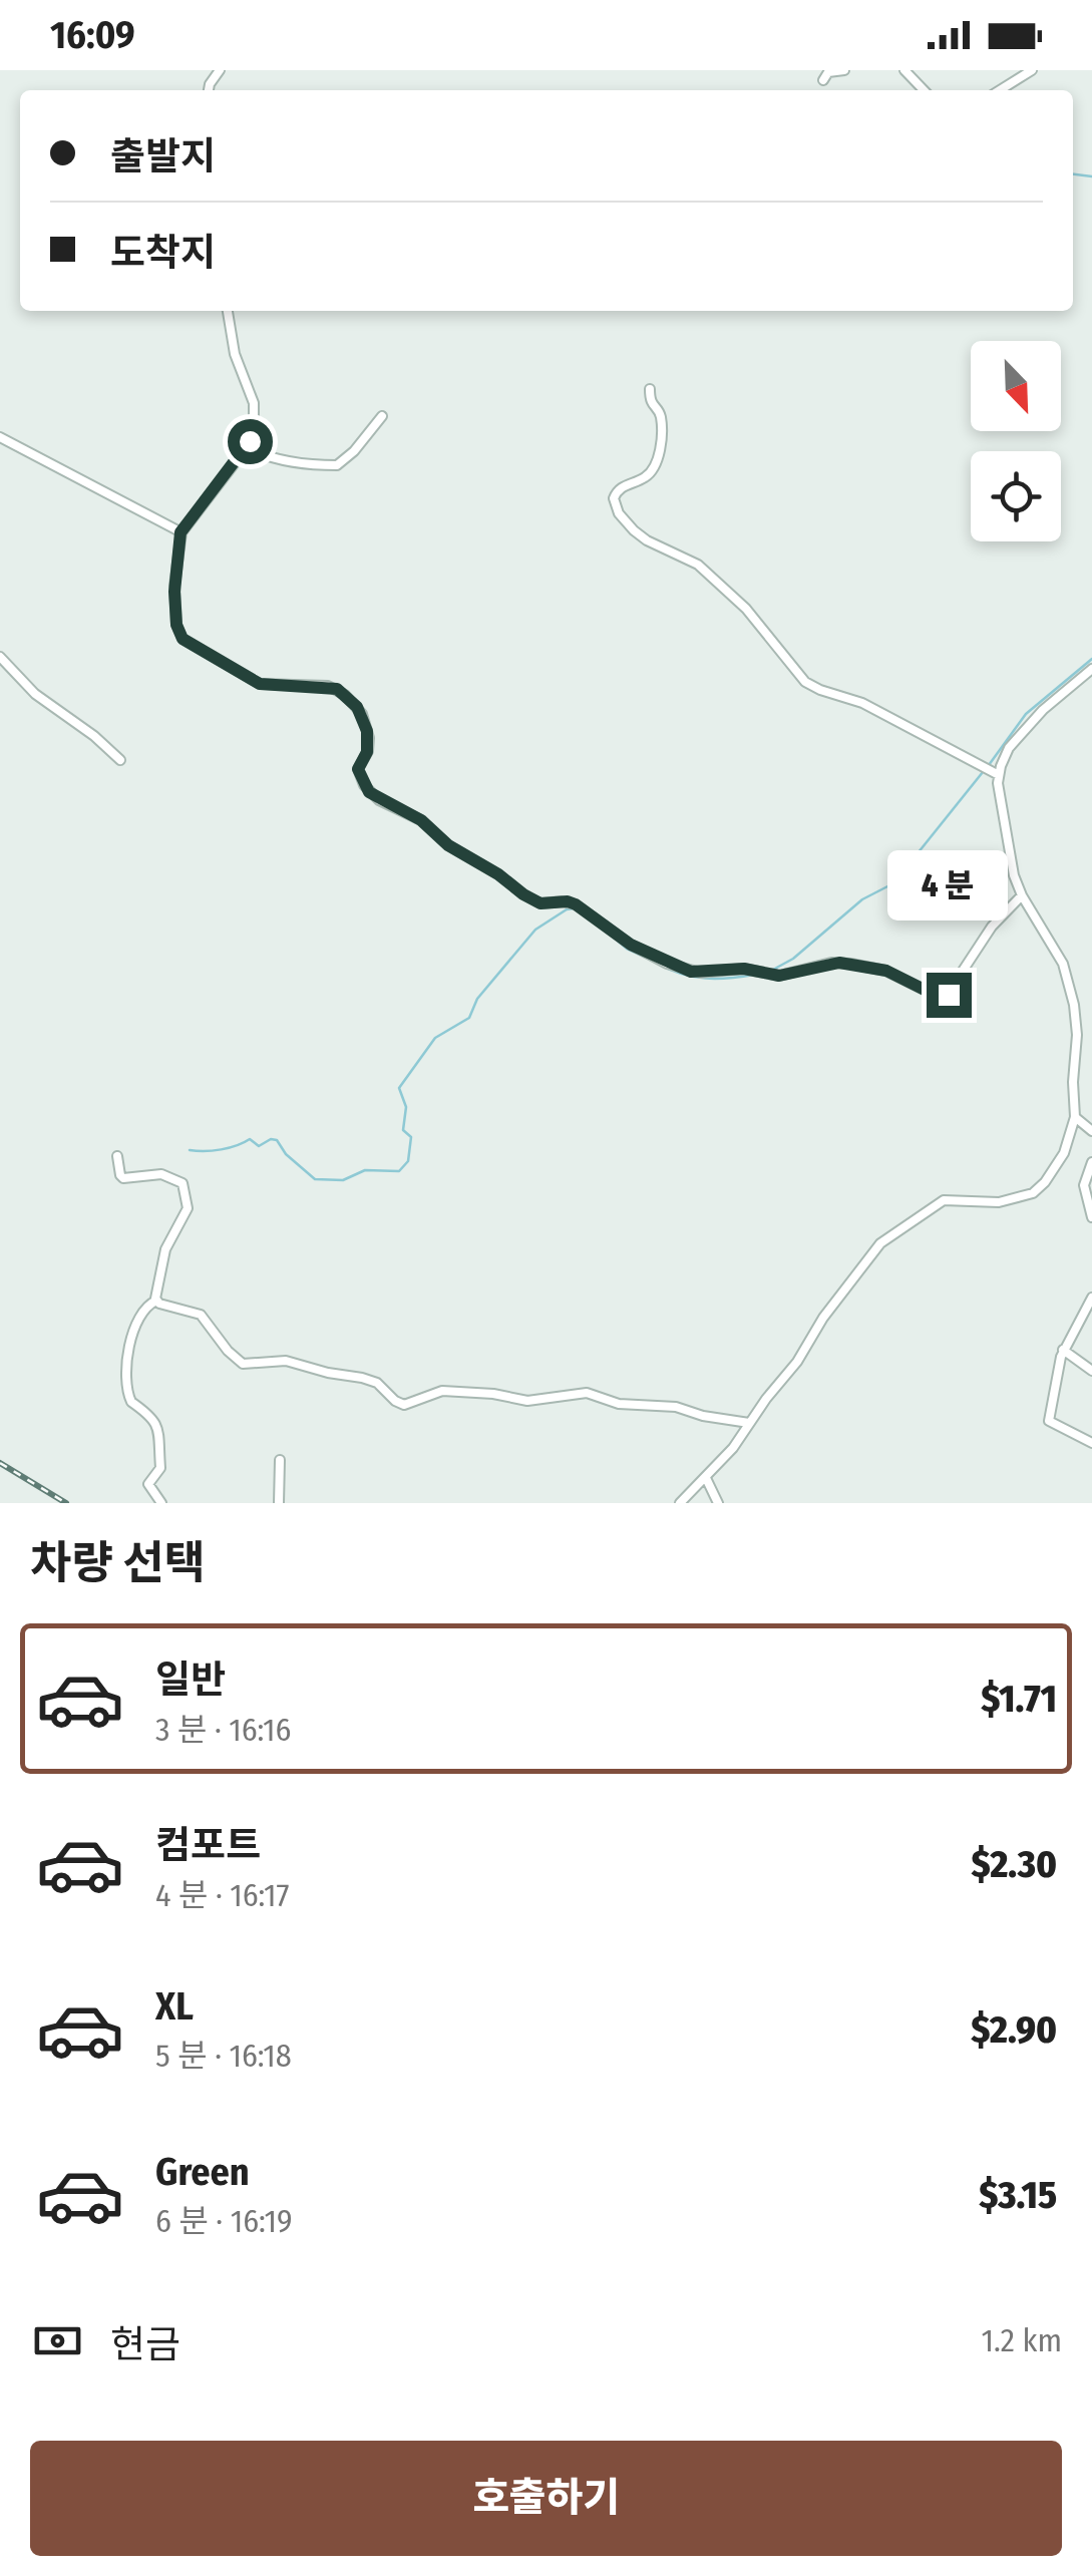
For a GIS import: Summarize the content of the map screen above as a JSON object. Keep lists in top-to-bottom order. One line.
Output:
{"north":"bottom right","page":{"status":"16:09","banner":["출발지","도착지"],"bubble":"4 분","heading":"차량 선택","list":[{"name":"일반","note":"3 분 · 16:16","value":"$1.71"},{"name":"컴포트","note":"4 분 · 16:17","value":"$2.30"},{"name":"XL","note":"5 분 · 16:18","value":"$2.90"},{"name":"Green","note":"6 분 · 16:19","value":"$3.15"}],"pay":["현금","1.2 km"],"buttons":"호출하기"}}
